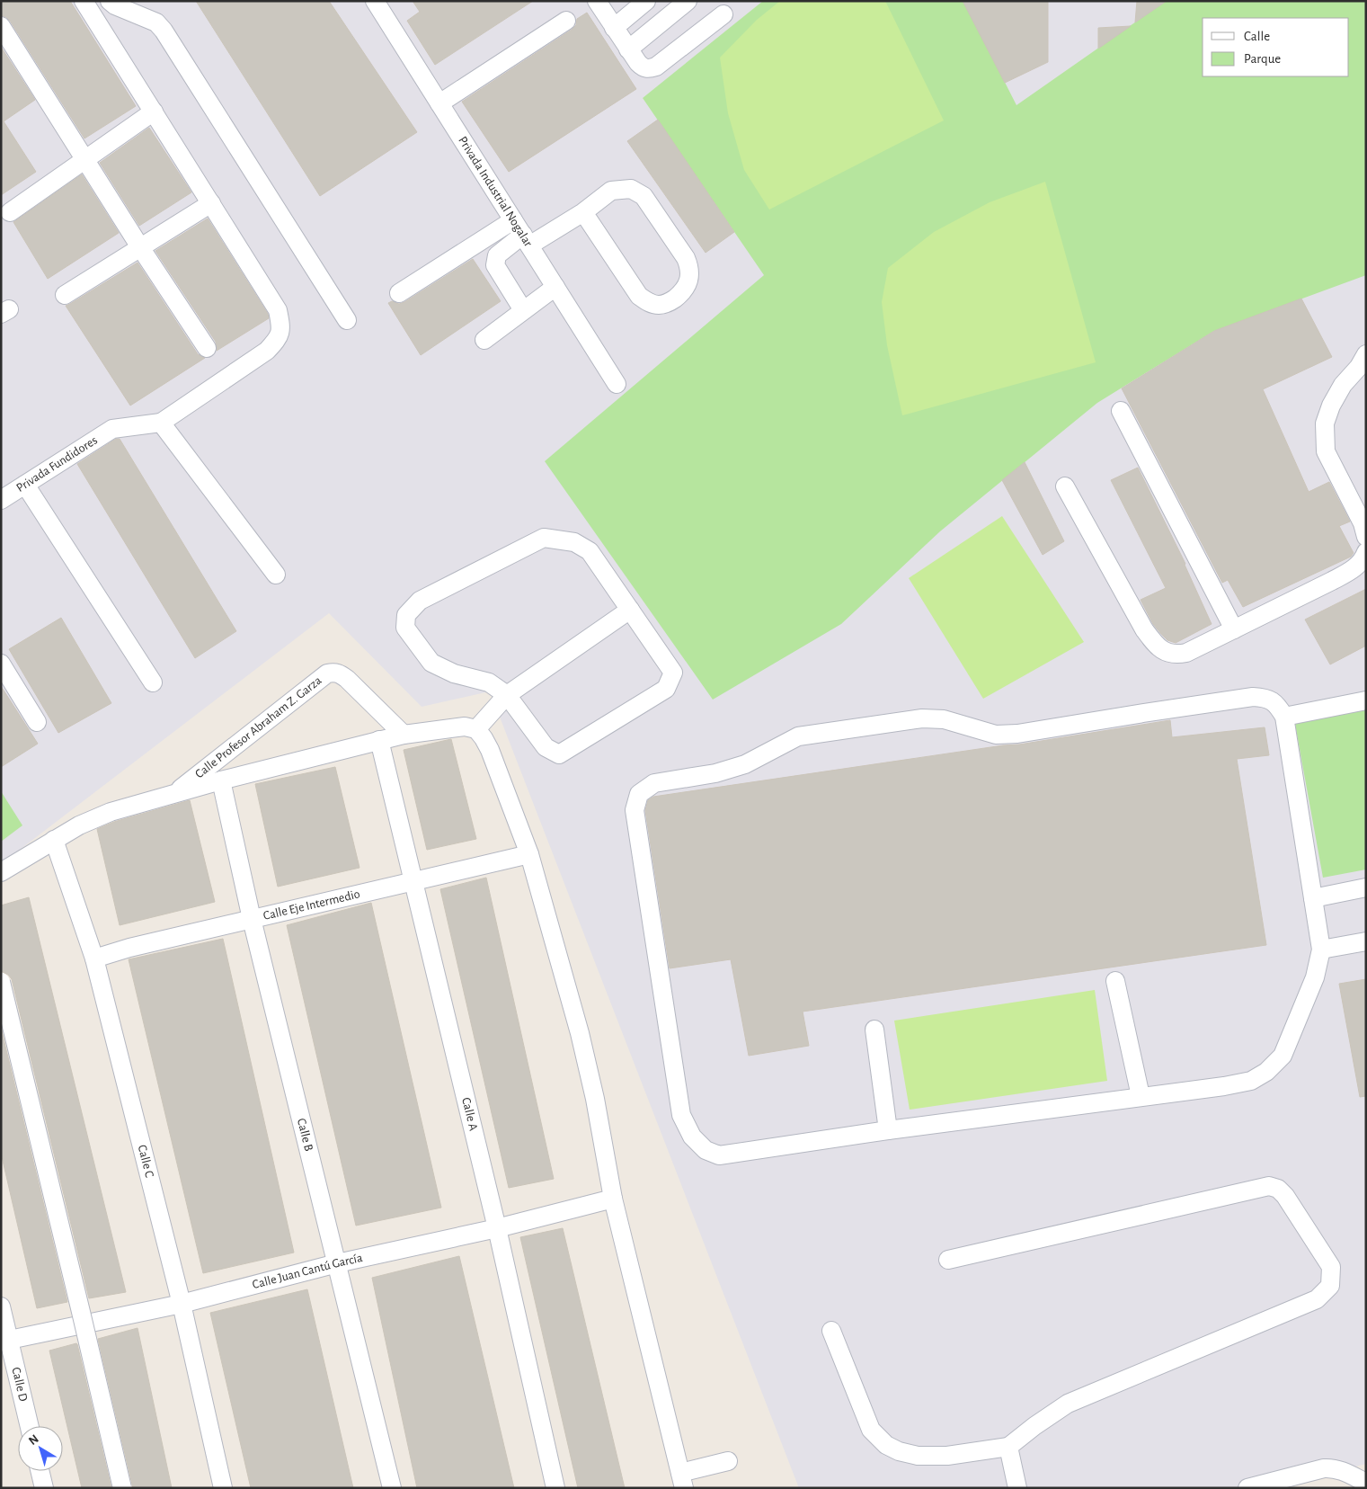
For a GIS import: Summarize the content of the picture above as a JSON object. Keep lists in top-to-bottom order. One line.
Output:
{"streets":{"lane":["Privada Industrial Nogalar","Privada Fundidores","Calle Profesor Abraham Z. Garza","Calle Eje Intermedio","Calle A","Calle B","Calle C","Calle Juan Cantú García","Calle D"]},"crossings":[["Calle Profesor Abraham Z. Garza","Calle A"],["Calle Profesor Abraham Z. Garza","Calle B"],["Calle Profesor Abraham Z. Garza","Calle C"],["Calle Eje Intermedio","Calle A"],["Calle Eje Intermedio","Calle B"],["Calle Eje Intermedio","Calle C"],["Calle A","Calle Juan Cantú García"],["Calle B","Calle Juan Cantú García"],["Calle C","Calle Juan Cantú García"],["Calle Juan Cantú García","Calle D"]],"legend":["Calle","Parque"],"north":"top left"}
